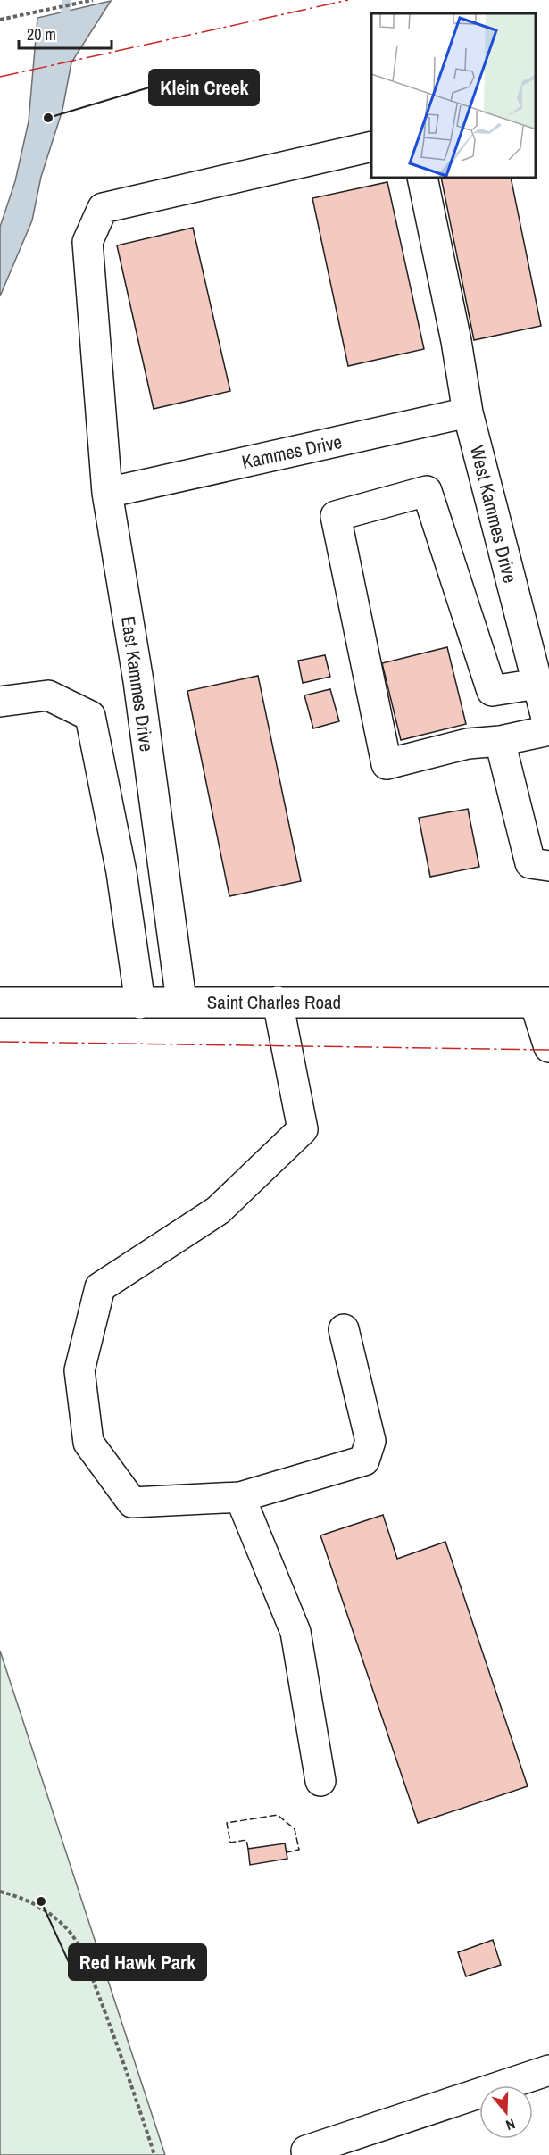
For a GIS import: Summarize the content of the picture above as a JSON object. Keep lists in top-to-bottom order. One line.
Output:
{"streets":{"street":["Kammes Drive","West Kammes Drive","East Kammes Drive","Saint Charles Road"]},"crossings":[["Kammes Drive","West Kammes Drive"],["Kammes Drive","East Kammes Drive"],["East Kammes Drive","Saint Charles Road"]],"places":["Klein Creek","Red Hawk Park"],"scale_bar":"20 m","north":"bottom"}
